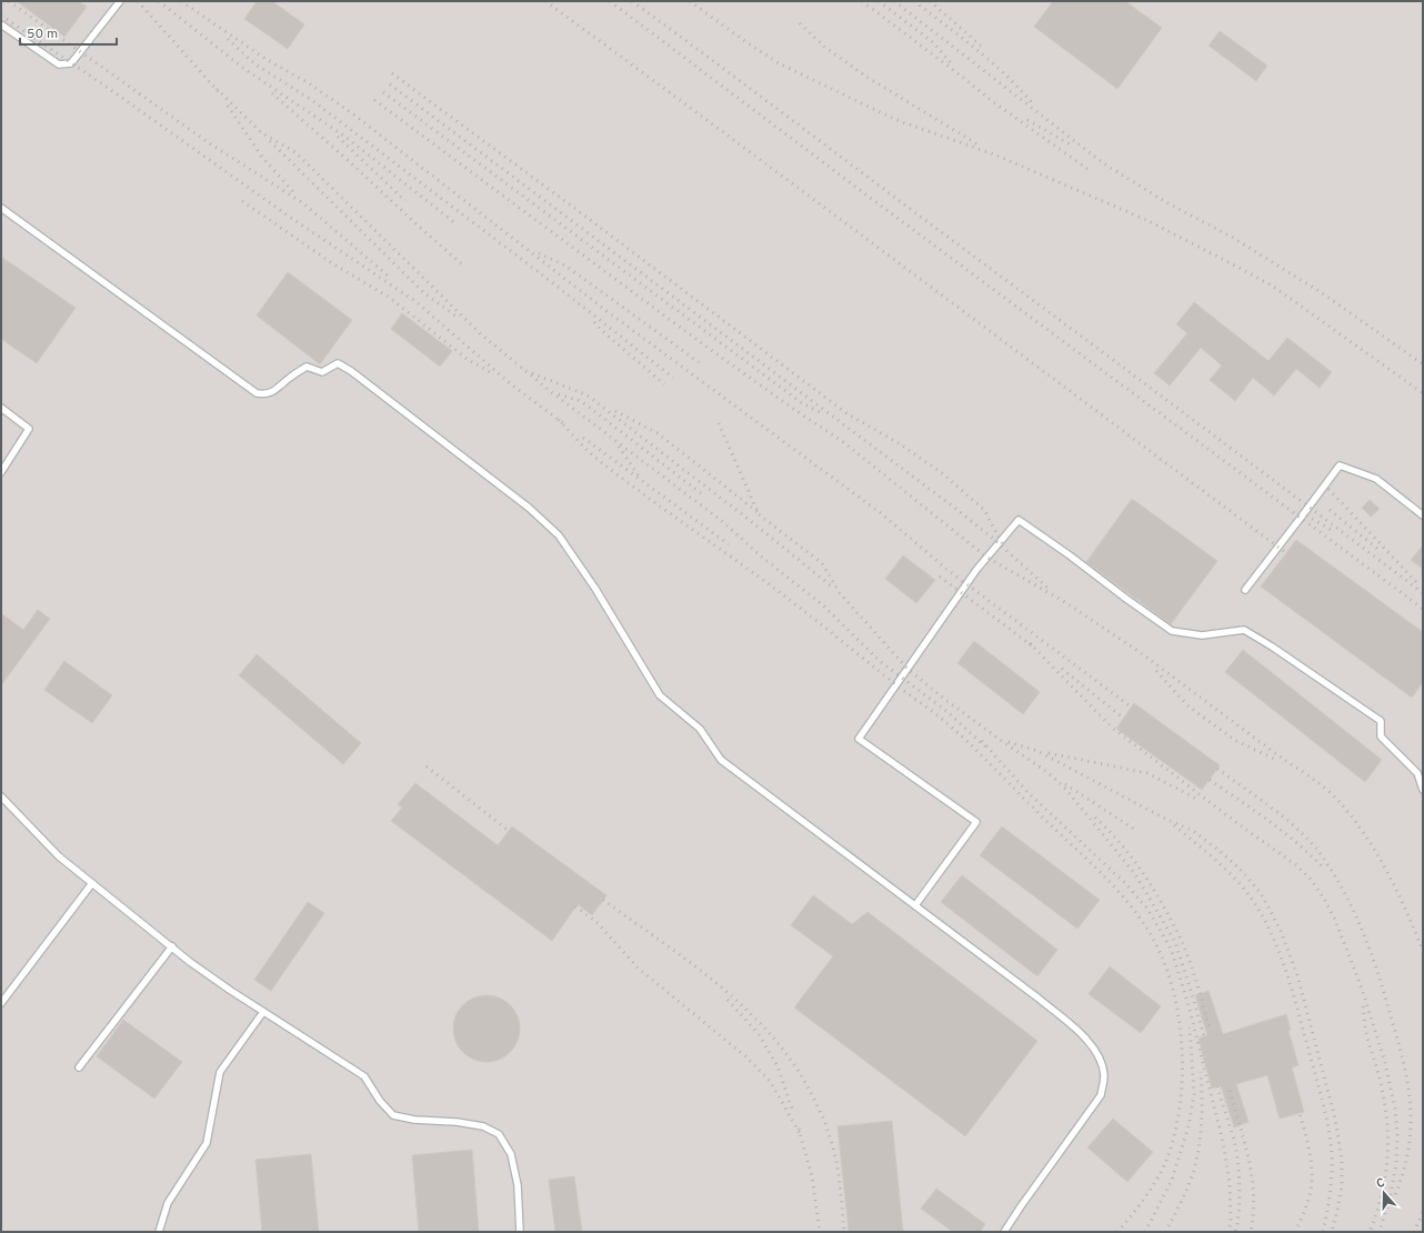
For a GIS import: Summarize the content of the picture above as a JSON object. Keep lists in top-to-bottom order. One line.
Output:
{"scale_bar":"50 m","north":"top"}
